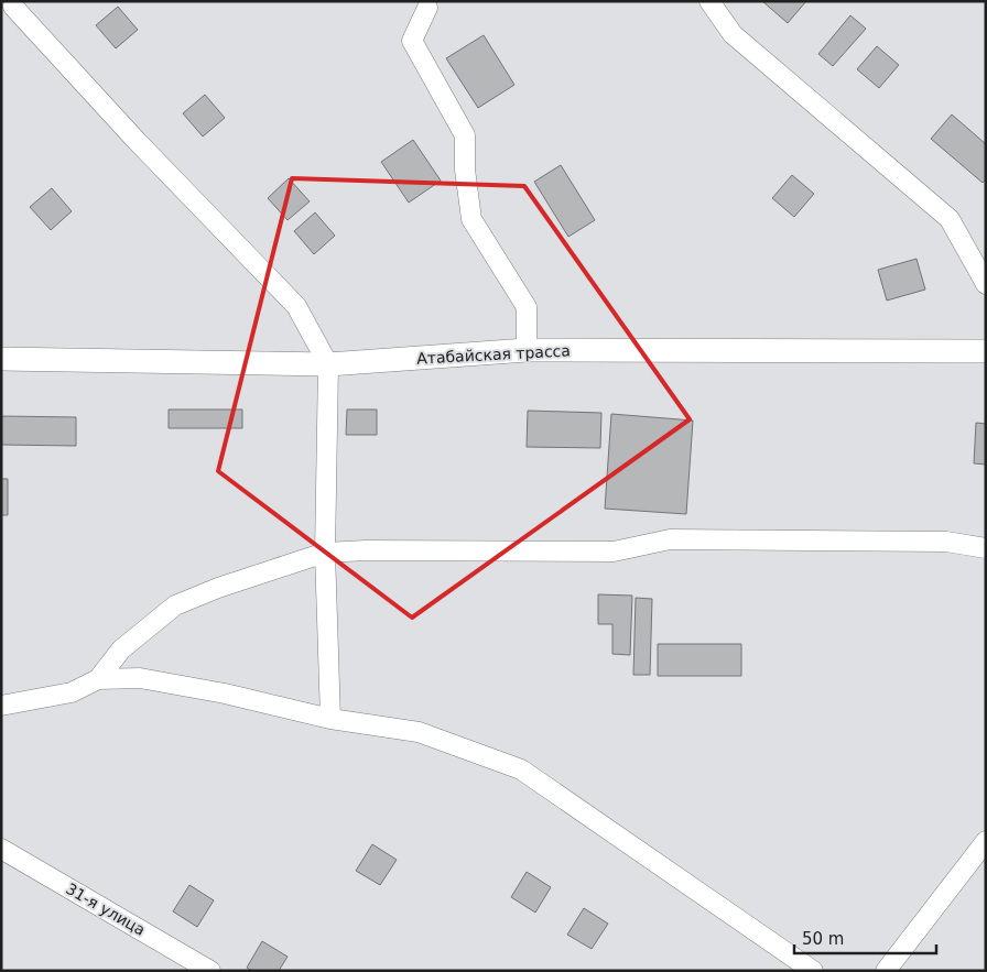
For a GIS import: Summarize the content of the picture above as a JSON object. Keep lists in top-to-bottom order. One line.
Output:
{"streets":{"main road":["Атабайская трасса"],"street":["31-я улица"]},"scale_bar":"50 m"}
